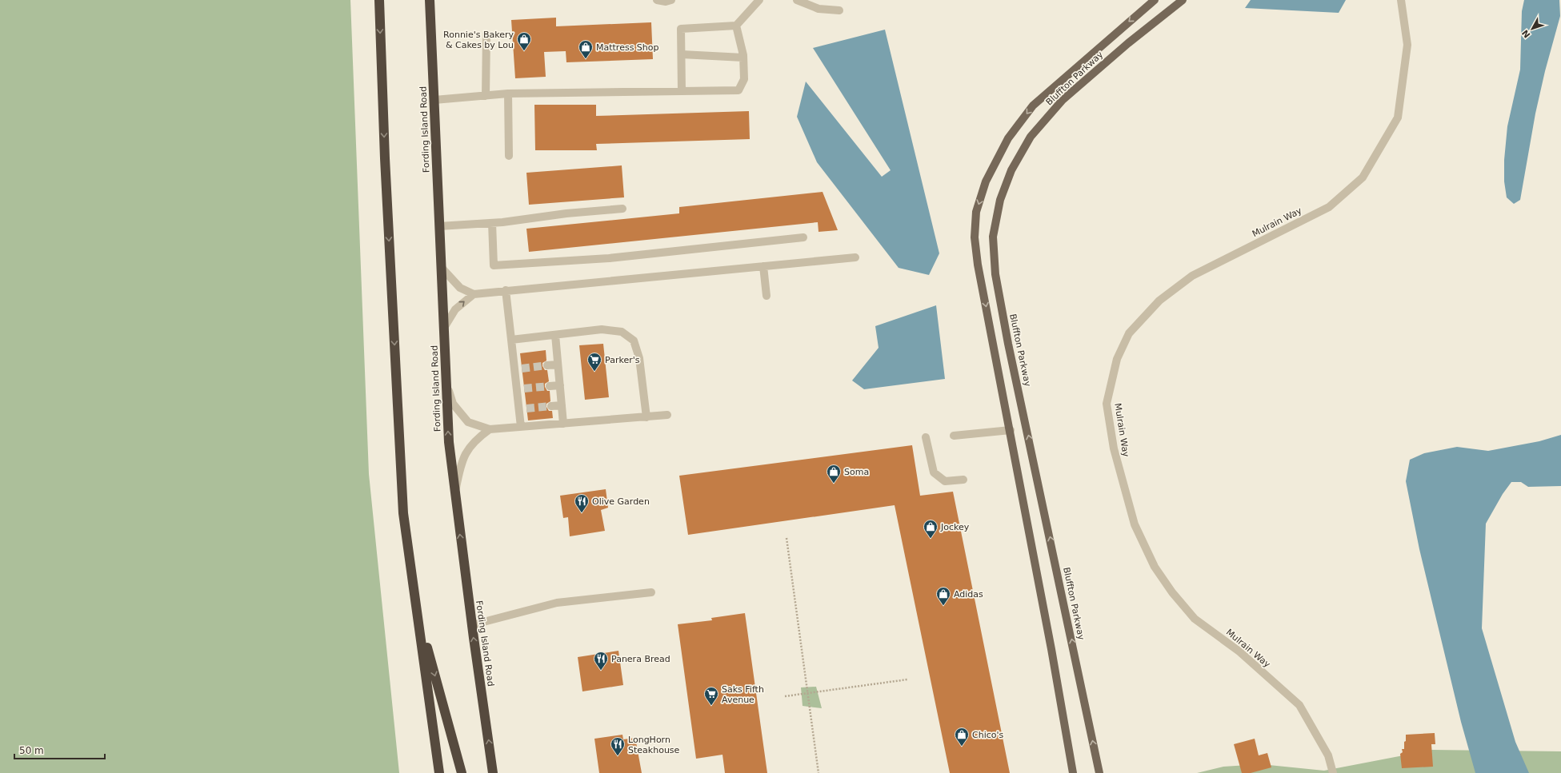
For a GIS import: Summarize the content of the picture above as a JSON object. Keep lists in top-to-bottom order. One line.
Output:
{"streets":{"highway":["Fording Island Road"],"main road":["Bluffton Parkway"],"street":["Mulrain Way"]},"places":{"shop":["Ronnie's Bakery & Cakes by Lou","Mattress Shop","Soma","Jockey","Adidas","Chico's"],"supermarket":["Parker's","Saks Fifth Avenue"],"restaurant":["Olive Garden","Panera Bread","LongHorn Steakhouse"]},"scale_bar":"50 m","north":"bottom left"}
